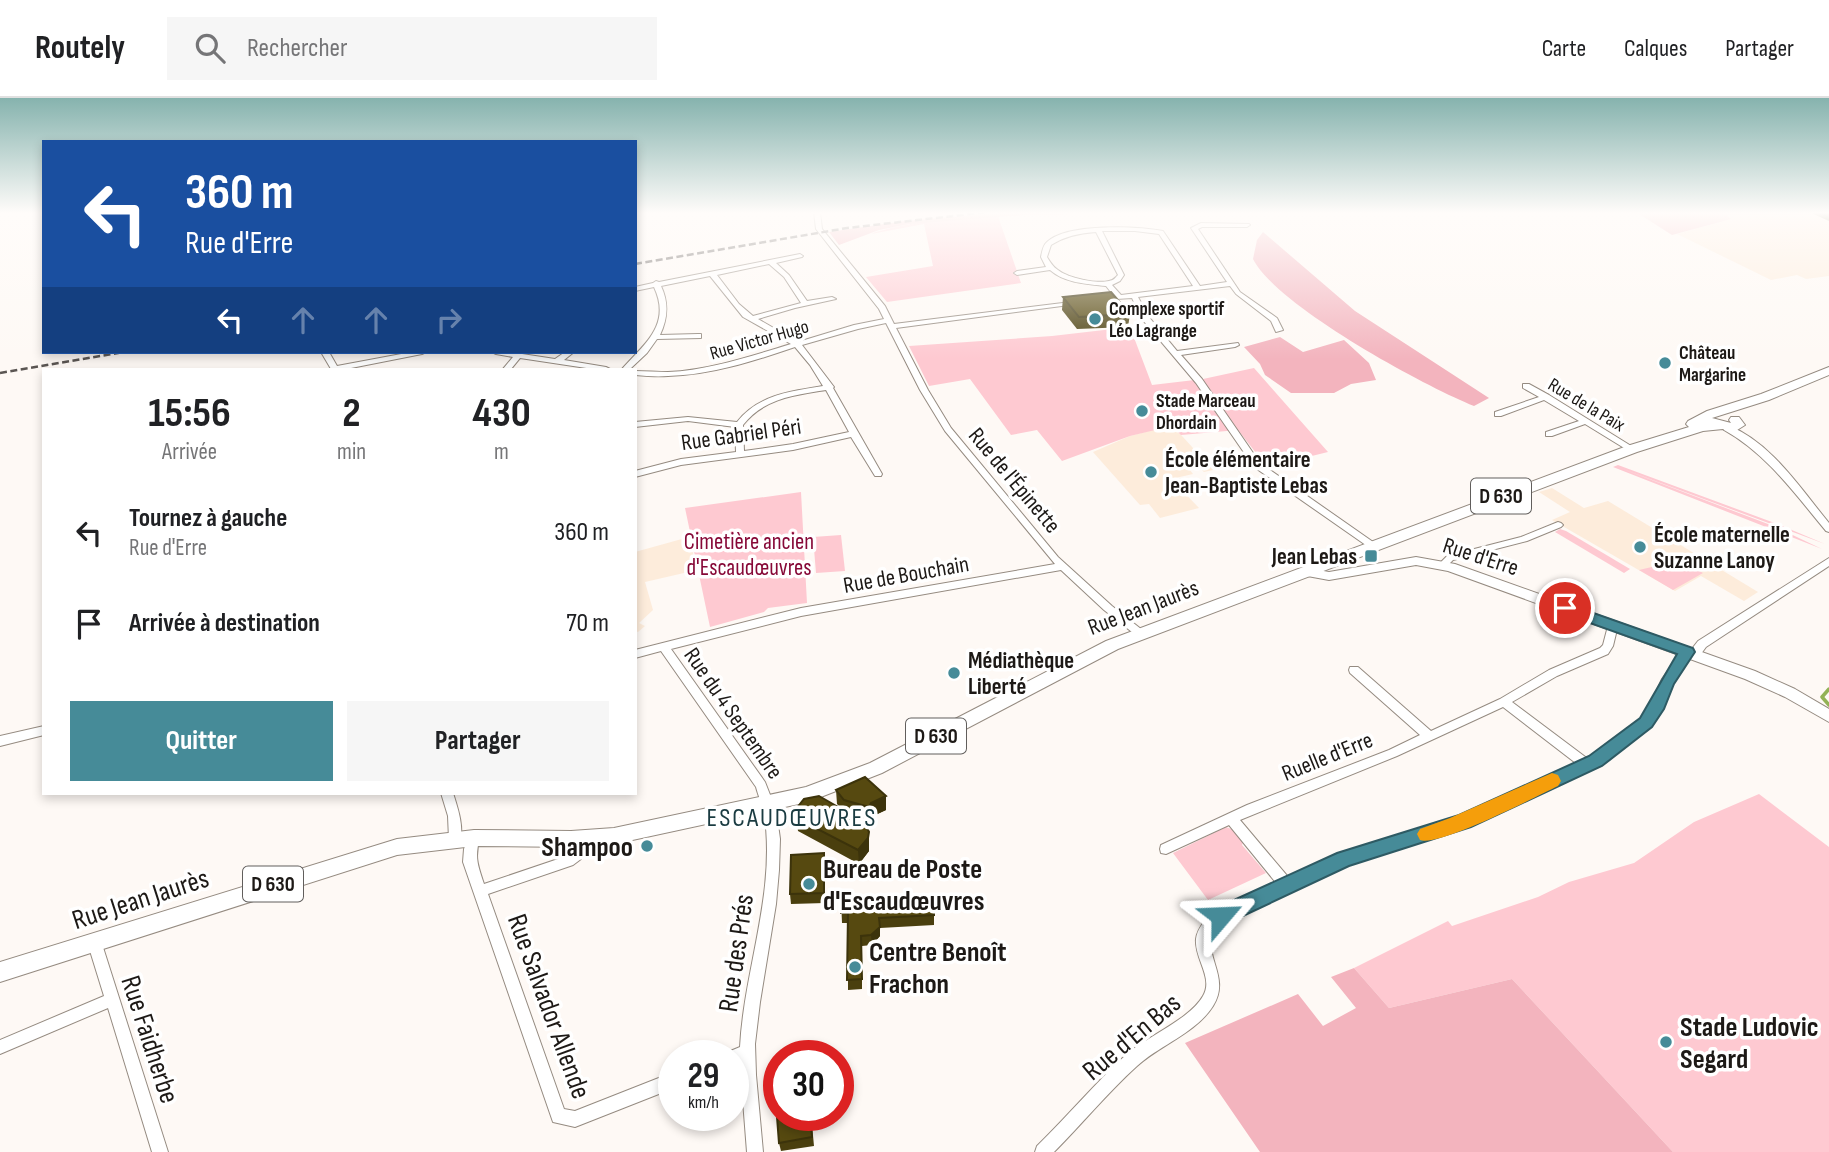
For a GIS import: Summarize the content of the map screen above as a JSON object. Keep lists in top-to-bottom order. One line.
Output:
{"streets":{"main road":["D 630","Rue Jean Jaurès"],"street":["Rue Victor Hugo","Rue de la Paix","Rue Gabriel Péri","Rue de l'Épinette","Rue d'Erre","Rue de Bouchain","Rue du 4 Septembre","Ruelle d'Erre","Rue des Prés","Rue Salvador Allende","Rue d'En Bas","Rue Faidherbe"]},"crossings":[["Rue Victor Hugo","Rue de l'Épinette"],["Rue de la Paix","Rue Jean Jaurès"],["Rue de l'Épinette","Rue de Bouchain"],["Rue de l'Épinette","Rue Jean Jaurès"],["Rue d'Erre","Rue Jean Jaurès"],["Rue d'Erre","Ruelle d'Erre"],["Rue d'Erre","Rue d'En Bas"],["Rue de Bouchain","Rue du 4 Septembre"],["Rue Jean Jaurès","Rue du 4 Septembre"],["Rue Jean Jaurès","Rue des Prés"],["Rue Jean Jaurès","Rue Salvador Allende"],["Rue Jean Jaurès","Rue Faidherbe"],["Rue du 4 Septembre","Rue des Prés"]],"districts":["ESCAUDŒUVRES"],"parks":["Cimetière ancien d'Escaudœuvres"],"places":{"other":["Complexe sportif Léo Lagrange","Château Margarine","Stade Marceau Dhordain","École élémentaire Jean-Baptiste Lebas","École maternelle Suzanne Lanoy","Médiathèque Liberté","Shampoo","Bureau de Poste d'Escaudœuvres","Centre Benoît Frachon","Stade Ludovic Segard"],"transit":["Jean Lebas"]},"page":{"header":"Routely","search":"Rechercher","nav":["Carte","Calques","Partager"],"turn":["360 m","Rue d'Erre"],"eta":["15:56","Arrivée","2","min","430","m"],"list":[{"name":"Tournez à gauche","note":"Rue d'Erre","value":"360 m"},{"name":"Arrivée à destination","value":"70 m"}],"buttons":["Quitter","Partager"],"speed":"29 km/h","limit":"30"}}
